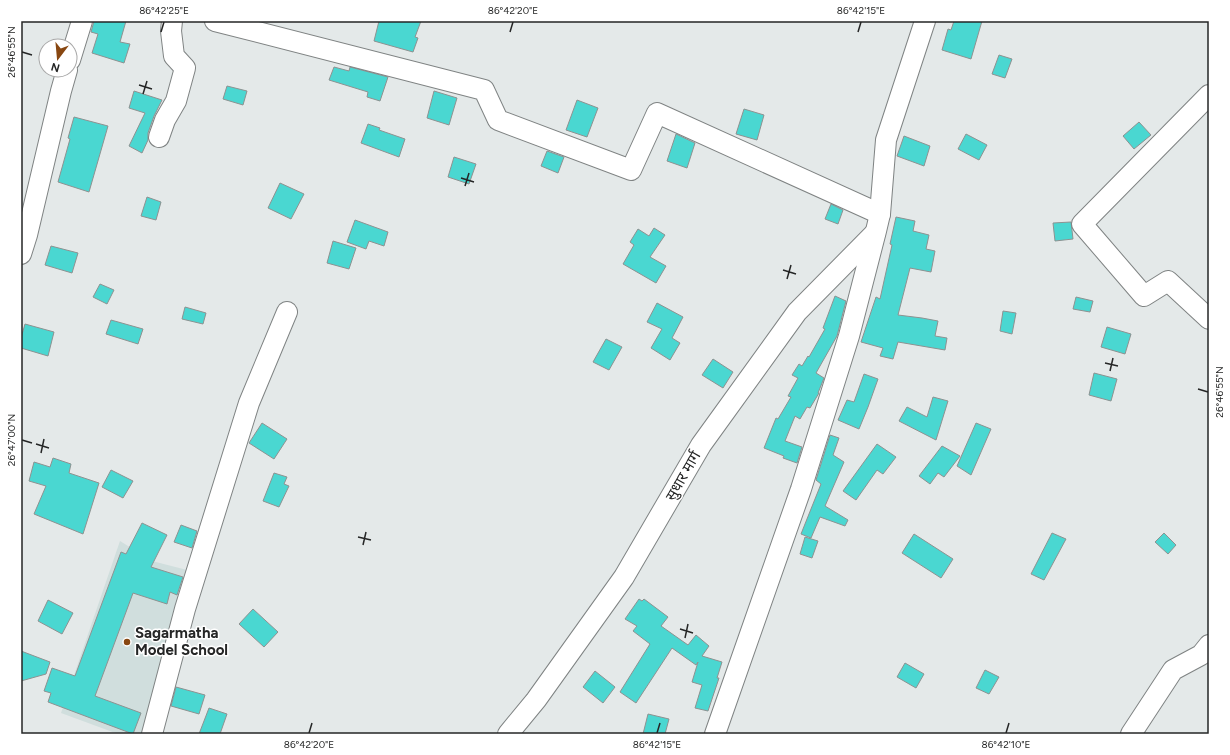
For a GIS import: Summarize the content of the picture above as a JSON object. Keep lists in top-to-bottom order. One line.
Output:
{"streets":{"street":["सुधार मार्ग"]},"places":["Sagarmatha Model School"],"north":"bottom","coordinates":["86°42'25\"E","86°42'20\"E","86°42'15\"E","26°46'55\"N","26°47'00\"N","86°42'10\"E"]}
